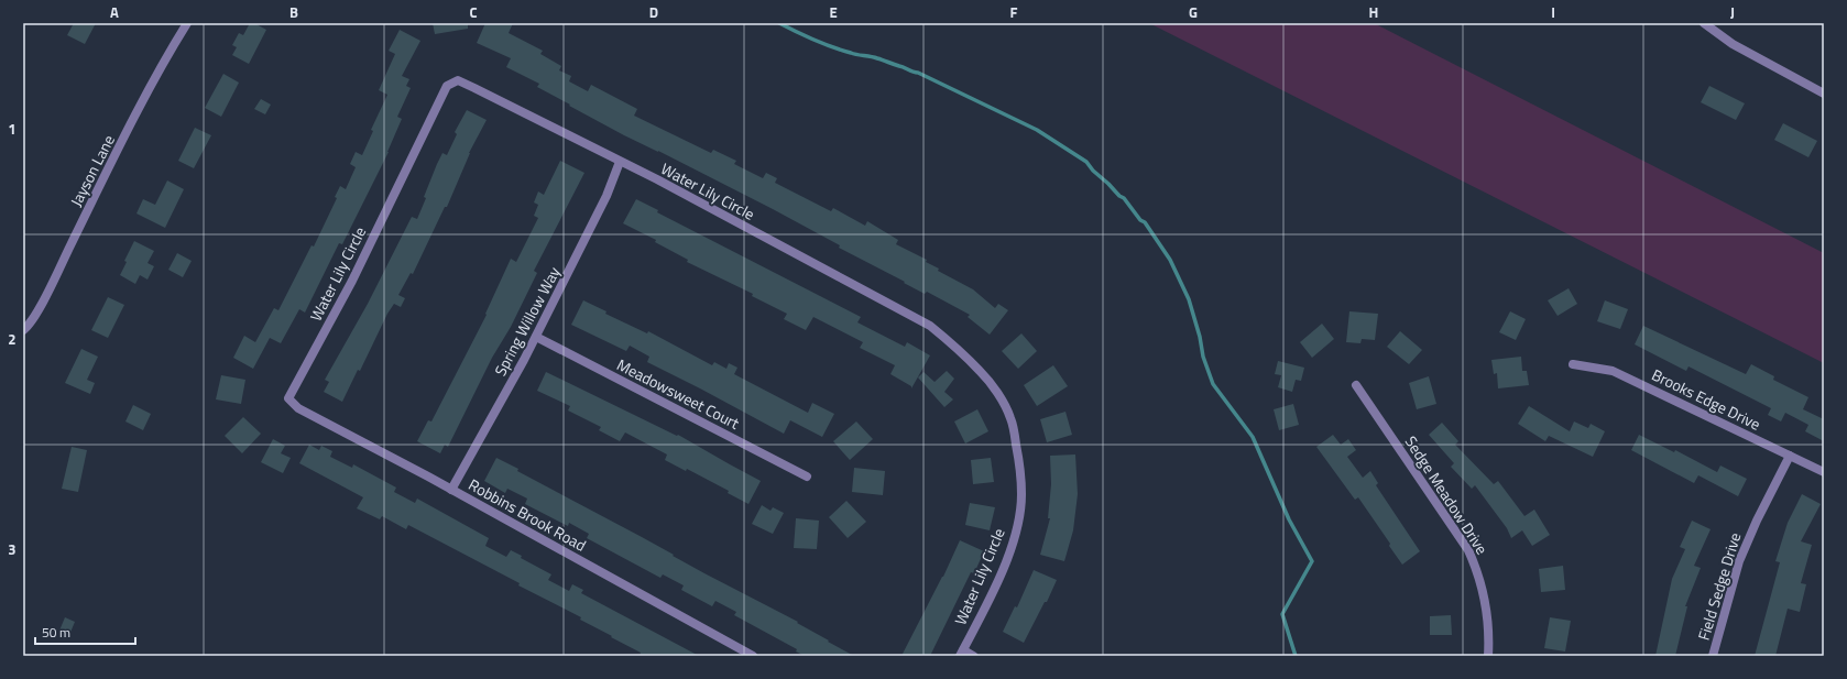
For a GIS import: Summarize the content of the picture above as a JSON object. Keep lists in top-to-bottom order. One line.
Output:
{"streets":{"street":["Jayson Lane","Water Lily Circle","Spring Willow Way","Meadowsweet Court","Brooks Edge Drive","Sedge Meadow Drive","Robbins Brook Road","Field Sedge Drive"]},"crossings":[["Water Lily Circle","Spring Willow Way"],["Water Lily Circle","Robbins Brook Road"],["Spring Willow Way","Meadowsweet Court"],["Spring Willow Way","Robbins Brook Road"],["Brooks Edge Drive","Field Sedge Drive"]],"scale_bar":"50 m","grid":{"columns":["A","B","C","D","E","F","G","H","I","J"],"rows":["1","2","3"]}}
